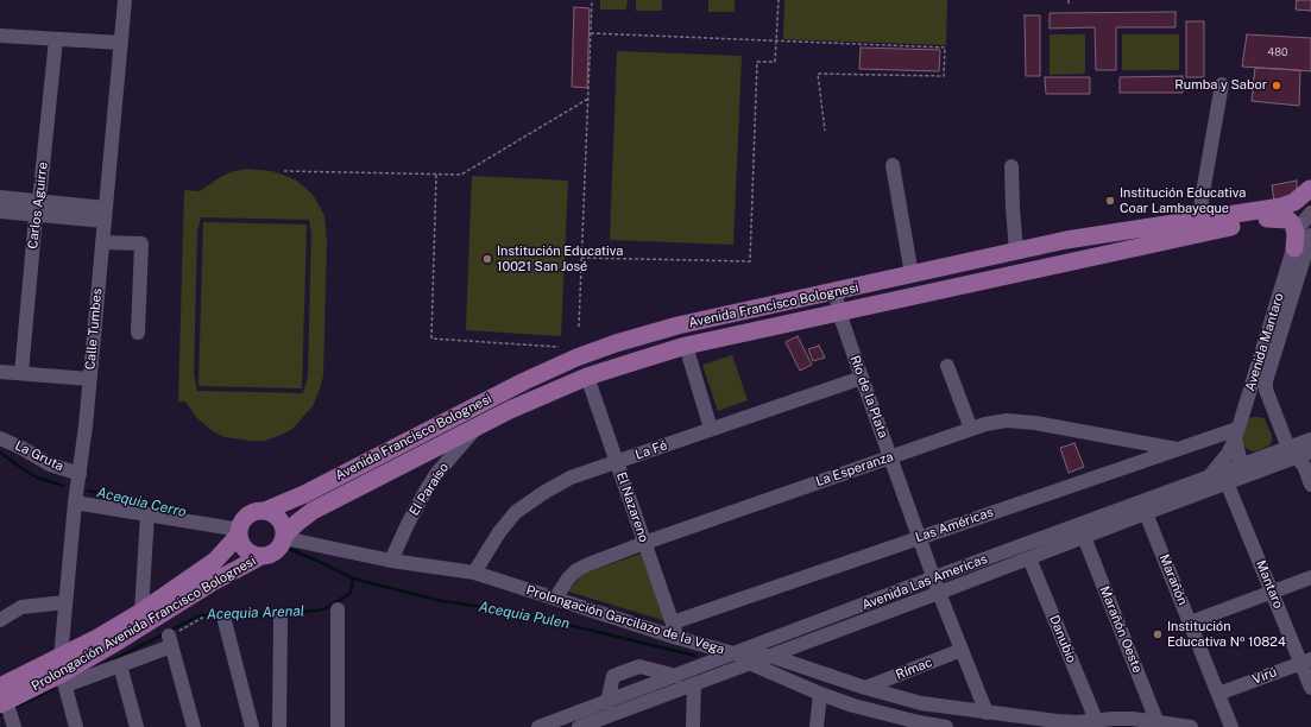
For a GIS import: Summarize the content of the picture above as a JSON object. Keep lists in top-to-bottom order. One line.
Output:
{"streets":{"main road":["Avenida Francisco Bolognesi","Prolongación Avenida Francisco Bolognesi"],"street":["Carlos Aguirre","Calle Tumbes","Avenida Mantaro","Río de la Plata","La Fé","La Gruta","La Esperanza","El Paraíso","El Nazareno","Las Américas","Marañón","Avenida Las Americas","Mantaro","Prolongación Garcilazo de la Vega","Marañón Oeste","Danubio","Rímac","Virú"]},"crossings":[["Avenida Francisco Bolognesi","Río de la Plata"],["Avenida Francisco Bolognesi","El Paraíso"],["Avenida Francisco Bolognesi","El Nazareno"],["Avenida Francisco Bolognesi","Prolongación Garcilazo de la Vega"],["Avenida Francisco Bolognesi","Prolongación Avenida Francisco Bolognesi"],["Calle Tumbes","La Gruta"],["Calle Tumbes","Prolongación Avenida Francisco Bolognesi"],["Avenida Mantaro","Las Américas"],["Avenida Mantaro","Avenida Las Americas"],["Río de la Plata","La Fé"],["Río de la Plata","La Esperanza"],["Río de la Plata","Las Américas"],["Río de la Plata","Avenida Las Americas"],["Río de la Plata","Prolongación Garcilazo de la Vega"],["Río de la Plata","Rímac"],["La Fé","El Nazareno"],["La Fé","Prolongación Garcilazo de la Vega"],["La Esperanza","El Nazareno"],["La Esperanza","Las Américas"],["La Esperanza","Prolongación Garcilazo de la Vega"],["El Paraíso","Prolongación Garcilazo de la Vega"],["El Nazareno","Las Américas"],["El Nazareno","Prolongación Garcilazo de la Vega"],["Marañón","Avenida Las Americas"],["Marañón","Virú"],["Avenida Las Americas","Mantaro"],["Avenida Las Americas","Prolongación Garcilazo de la Vega"],["Avenida Las Americas","Marañón Oeste"],["Avenida Las Americas","Danubio"],["Mantaro","Virú"],["Prolongación Garcilazo de la Vega","Prolongación Avenida Francisco Bolognesi"],["Prolongación Garcilazo de la Vega","Marañón Oeste"],["Prolongación Garcilazo de la Vega","Danubio"],["Prolongación Garcilazo de la Vega","Rímac"]],"water":["Acequia Cerro","Acequia Arenal","Acequia Pulen"],"places":["Rumba y Sabor","Institución Educativa Coar Lambayeque","Institución Educativa 10021 San José","Institución Educativa Nº 10824"],"house_numbers":["480"]}
